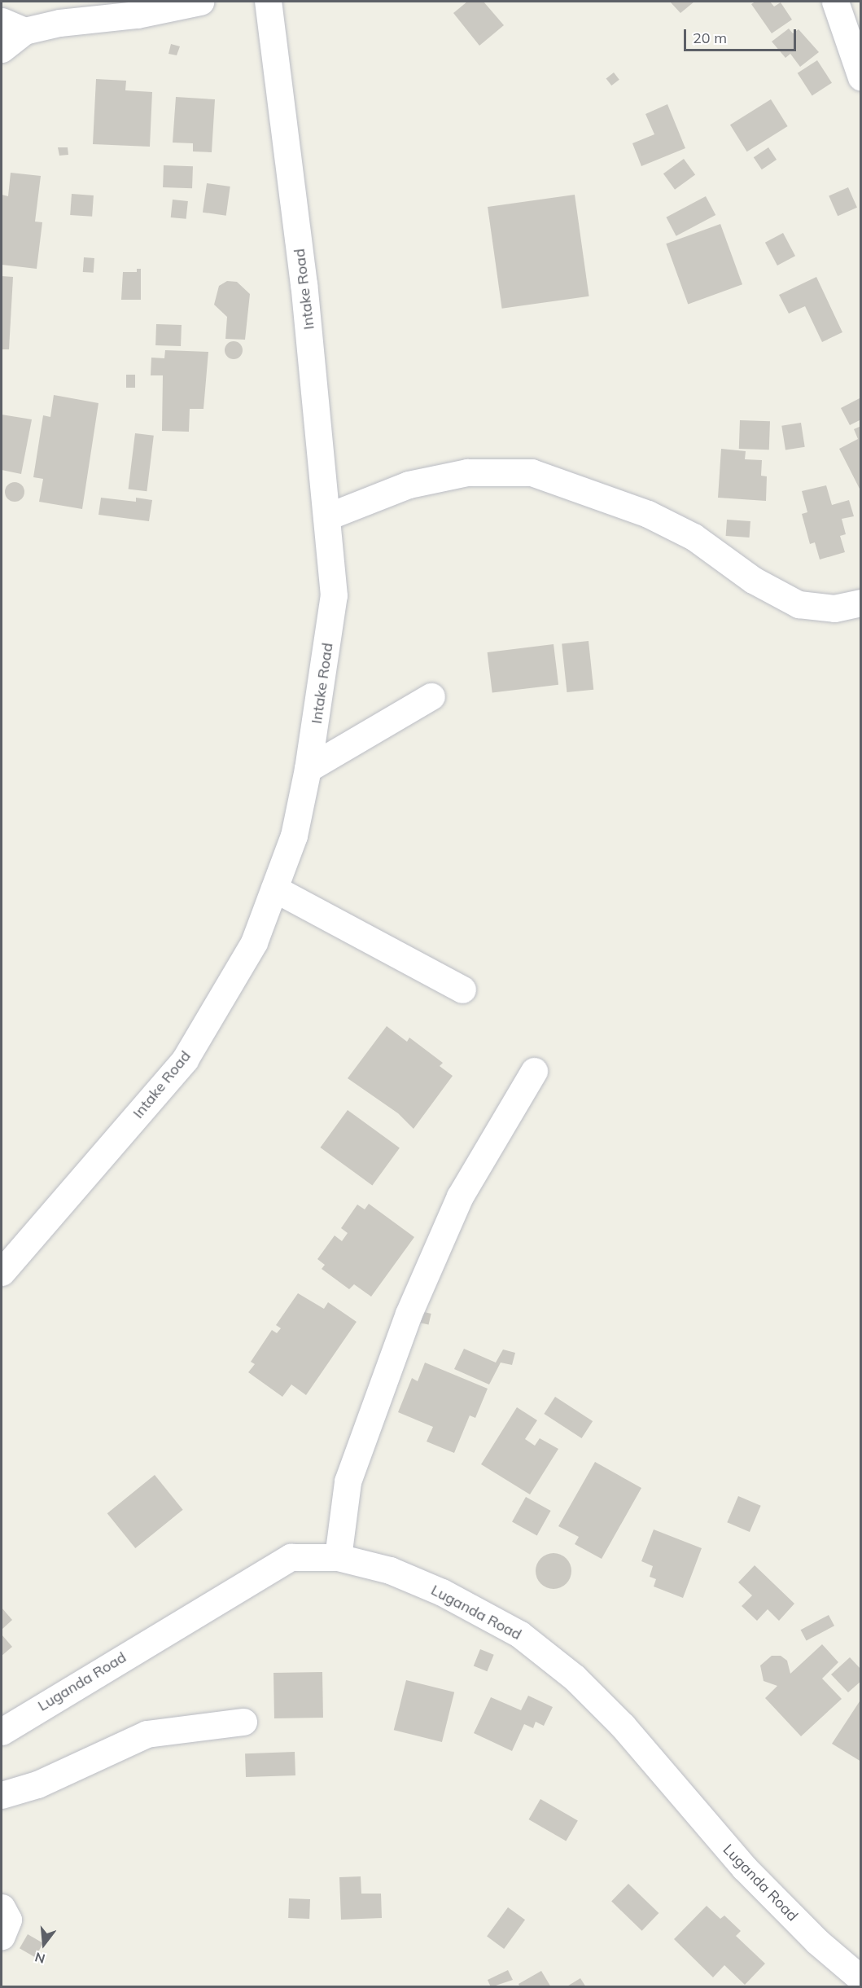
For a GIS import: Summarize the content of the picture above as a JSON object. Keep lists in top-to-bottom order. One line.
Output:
{"streets":{"street":["Intake Road","Luganda Road"]},"scale_bar":"20 m","north":"bottom"}
